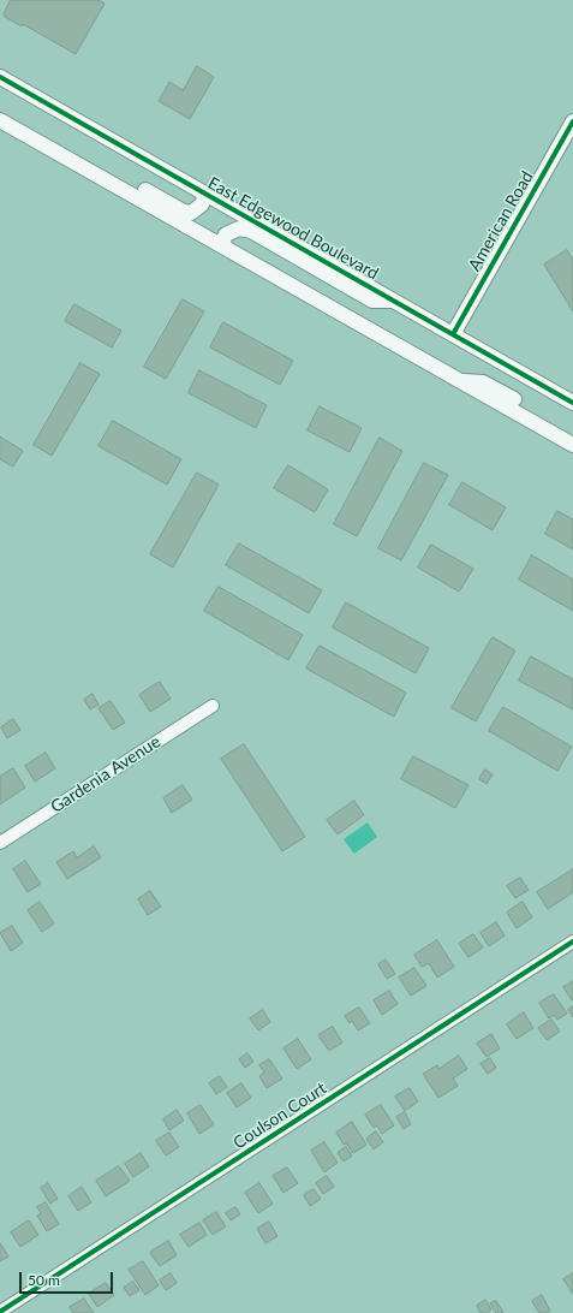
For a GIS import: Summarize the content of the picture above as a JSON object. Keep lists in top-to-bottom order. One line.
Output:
{"streets":{"street":["American Road","East Edgewood Boulevard","Gardenia Avenue","Coulson Court"]},"crossings":[["American Road","East Edgewood Boulevard"]],"scale_bar":"50 m"}
